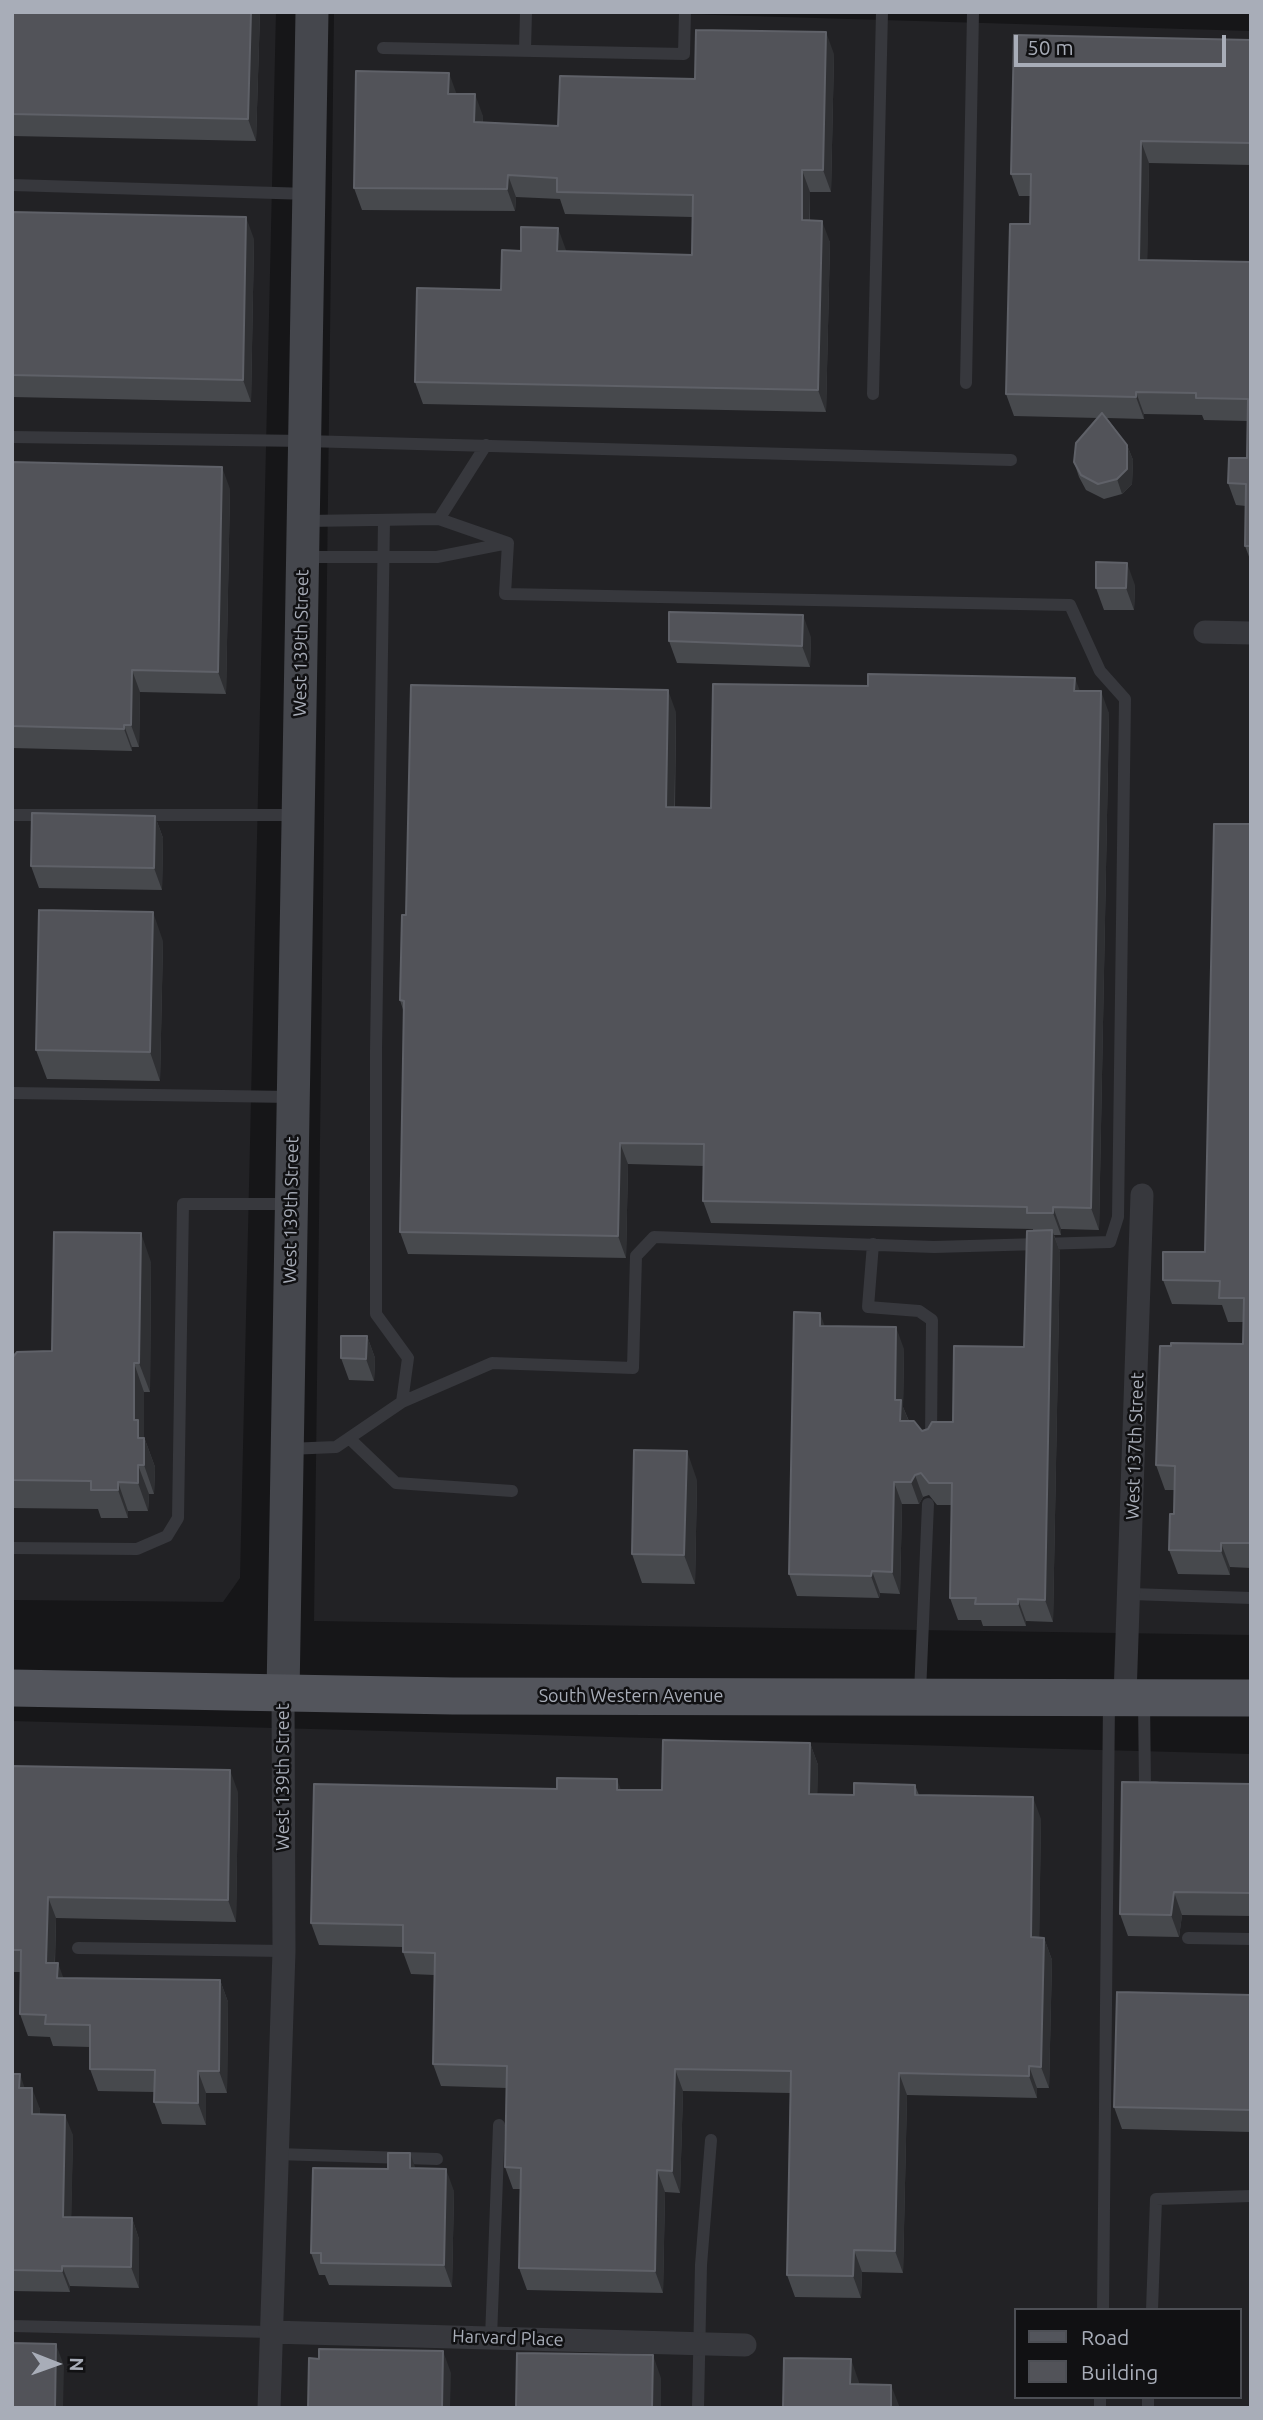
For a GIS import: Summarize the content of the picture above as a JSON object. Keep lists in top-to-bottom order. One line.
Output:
{"streets":{"main road":["South Western Avenue"],"street":["West 139th Street","West 137th Street","Harvard Place"]},"crossings":[["West 139th Street","South Western Avenue"],["West 139th Street","Harvard Place"],["West 137th Street","South Western Avenue"]],"legend":["Road","Building"],"scale_bar":"50 m","north":"right"}
